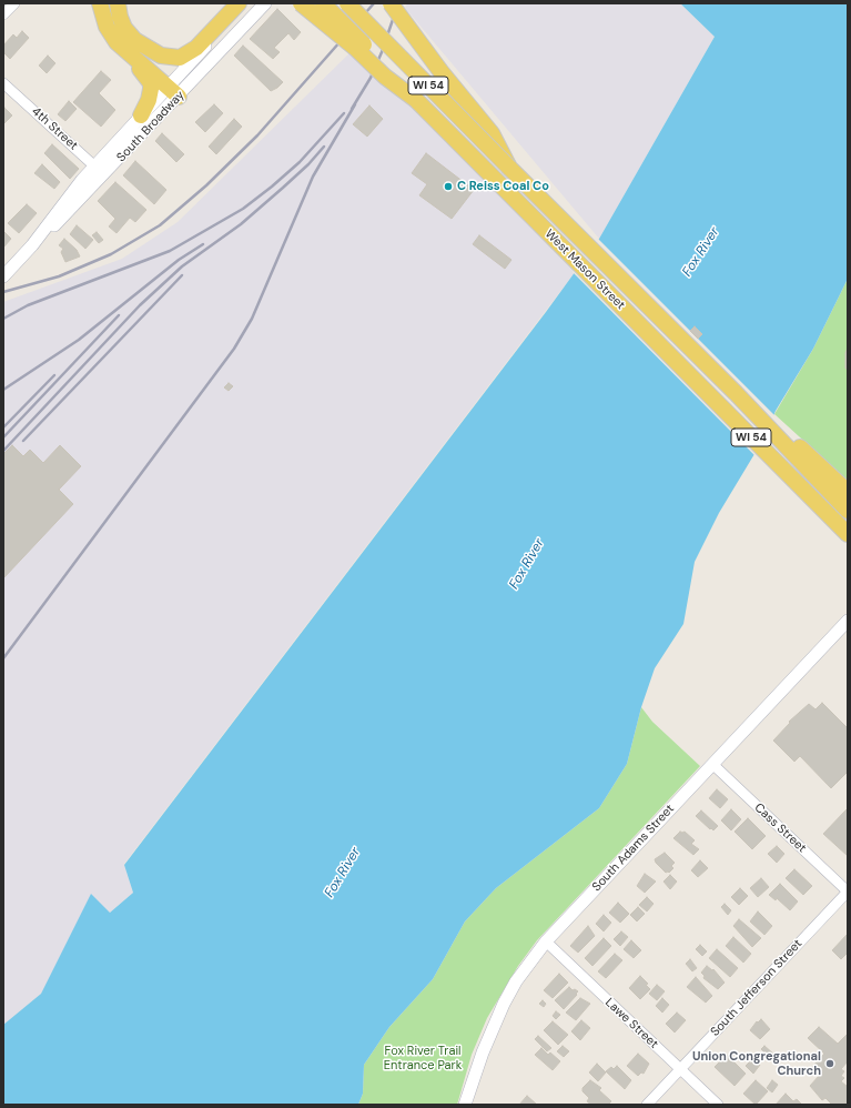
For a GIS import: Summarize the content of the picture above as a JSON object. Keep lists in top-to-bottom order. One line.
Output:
{"streets":{"main road":["WI 54","West Mason Street"],"street":["South Broadway","4th Street","Cass Street","South Adams Street","South Jefferson Street","Lawe Street"]},"crossings":[["South Broadway","4th Street"],["Cass Street","South Adams Street"],["Cass Street","South Jefferson Street"],["South Adams Street","Lawe Street"],["South Jefferson Street","Lawe Street"]],"water":["Fox River"],"parks":["Fox River Trail Entrance Park"],"places":["C Reiss Coal Co","Union Congregational Church"]}
